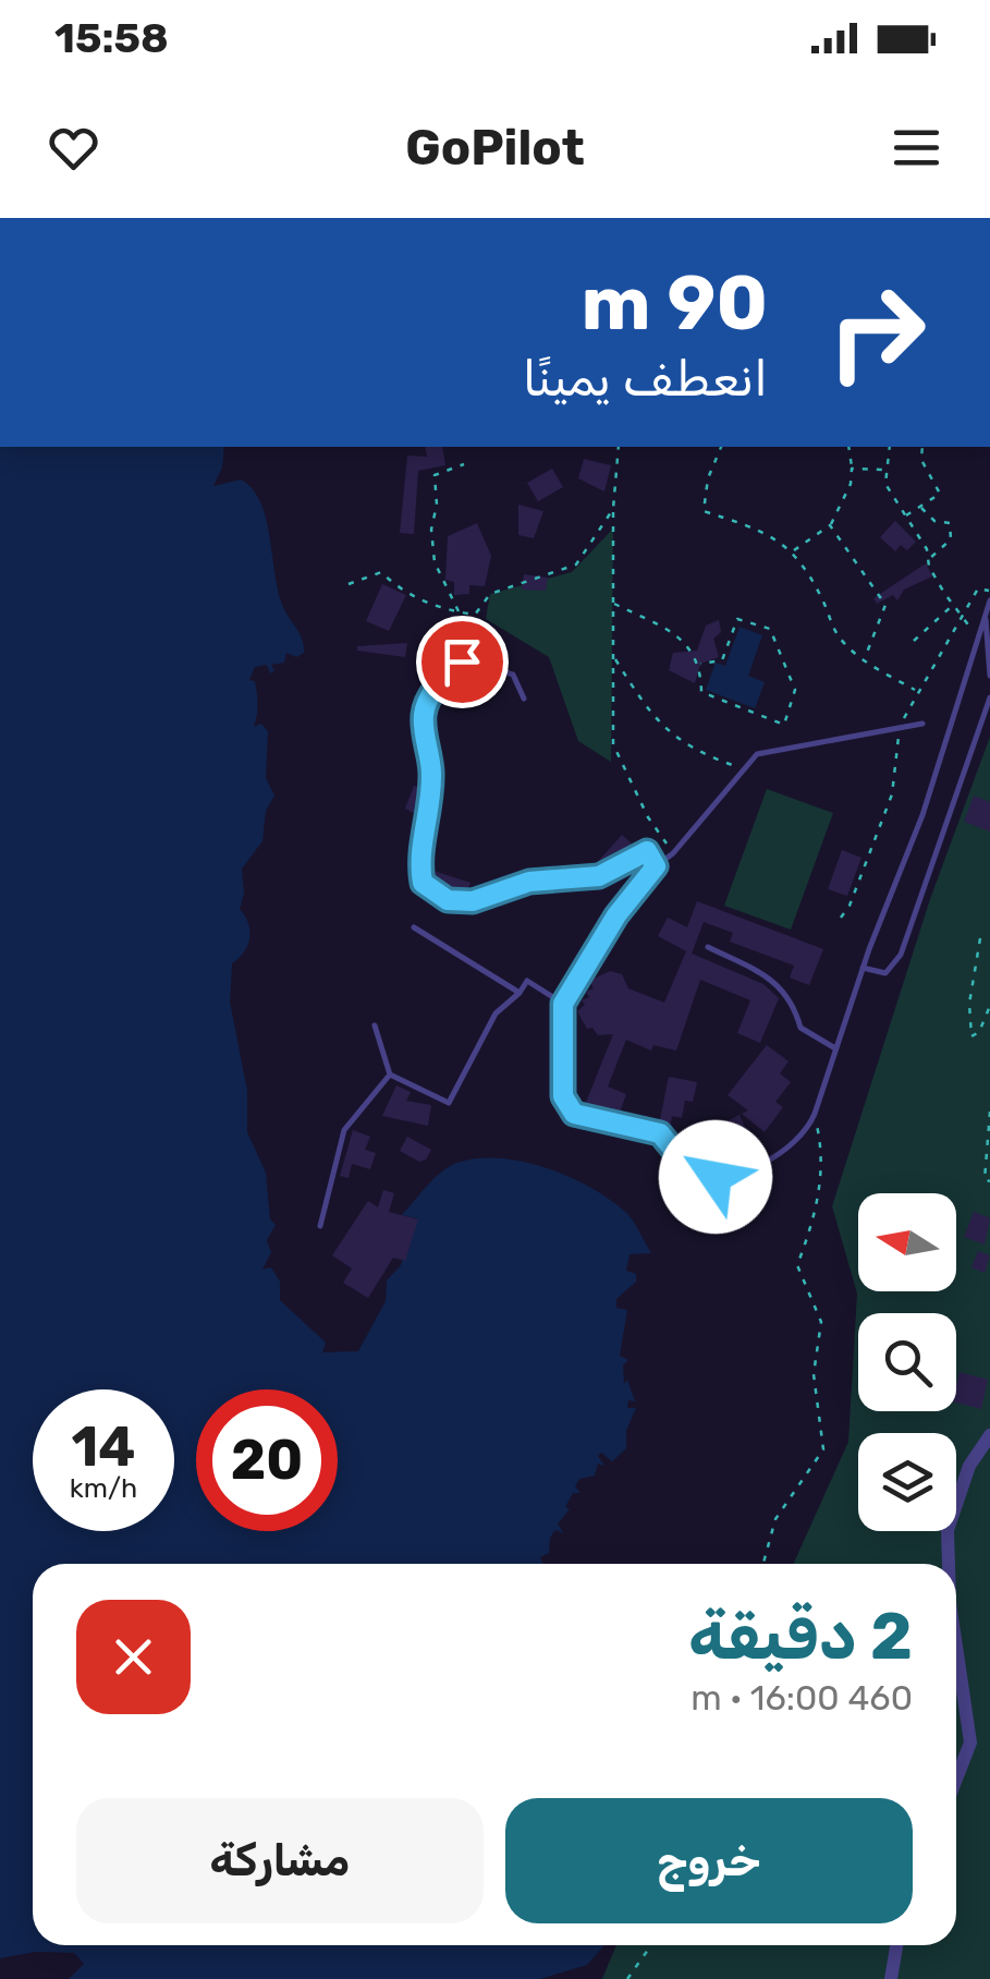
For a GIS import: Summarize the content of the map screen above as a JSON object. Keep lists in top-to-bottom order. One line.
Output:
{"north":"left","page":{"status":"15:58","header":"GoPilot","turn":["90 m","انعطف يمينًا"],"speed":"14 km/h","limit":"20","heading":["2 دقيقة","460 m · 16:00"],"buttons":["خروج","مشاركة"]}}
